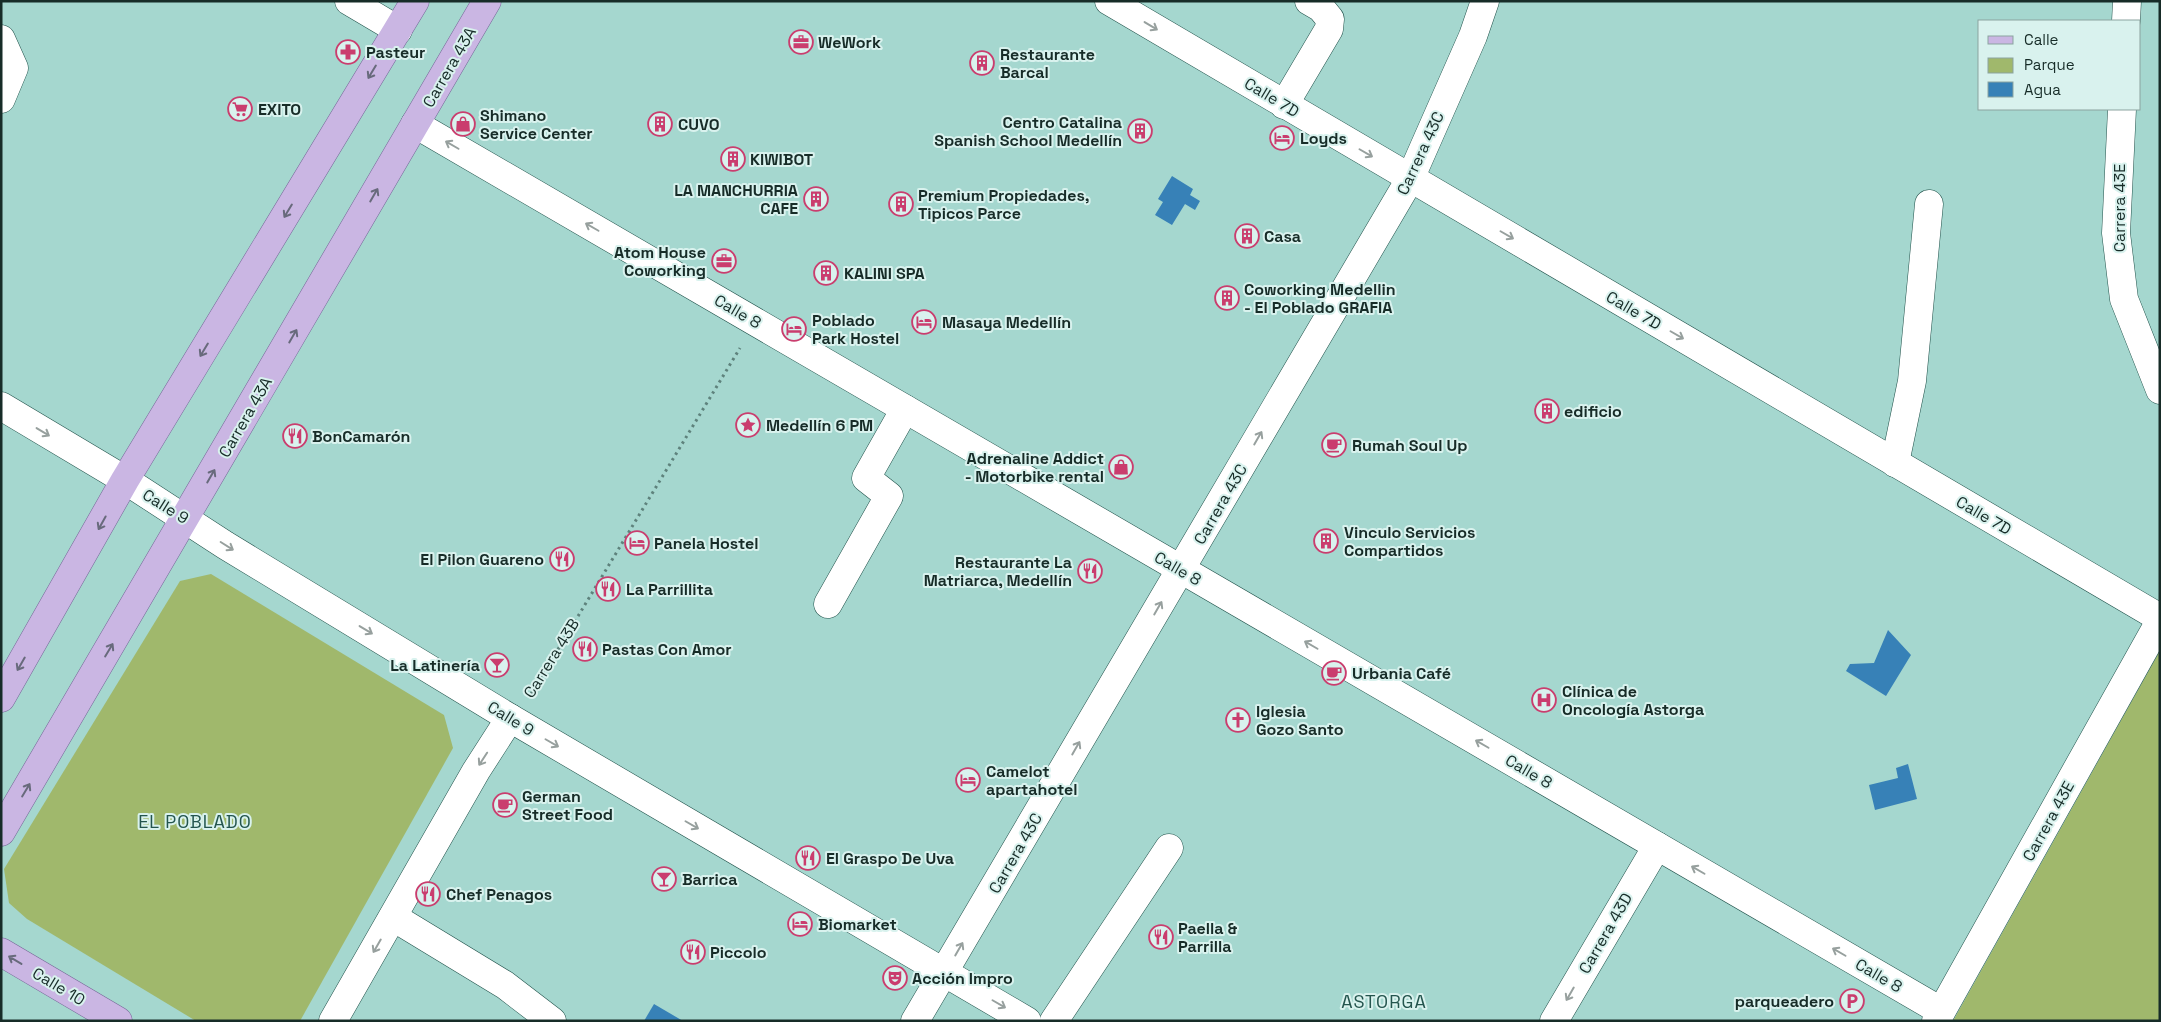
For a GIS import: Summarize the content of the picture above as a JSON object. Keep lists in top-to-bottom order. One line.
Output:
{"streets":{"main road":["Carrera 43A","Calle 10"],"street":["Calle 7D","Carrera 43C","Carrera 43E","Calle 8","Calle 9","Carrera 43D"],"path":["Carrera 43B"]},"crossings":[["Carrera 43A","Calle 8"],["Carrera 43A","Calle 9"],["Calle 7D","Carrera 43C"],["Calle 7D","Carrera 43E"],["Carrera 43C","Calle 8"],["Carrera 43C","Calle 9"],["Carrera 43E","Calle 8"],["Calle 8","Carrera 43B"],["Calle 8","Carrera 43D"],["Calle 9","Carrera 43B"]],"one_way":["Calle 7D","Carrera 43C","Calle 8","Calle 9","Carrera 43D","Calle 10"],"districts":["EL POBLADO","ASTORGA"],"places":{"office":["WeWork","Atom House Coworking"],"pharmacy":["Pasteur"],"building":["Restaurante Barcal","CUVO","Centro Catalina Spanish School Medellín","KIWIBOT","LA MANCHURRIA CAFE","Premium Propiedades, Tipicos Parce","Casa","KALINI SPA","Coworking Medellin - El Poblado GRAFIA","edificio","Vinculo Servicios Compartidos"],"supermarket":["EXITO"],"shop":["Shimano Service Center","Adrenaline Addict - Motorbike rental"],"hotel":["Loyds","Masaya Medellín","Poblado Park Hostel","Panela Hostel","Camelot apartahotel","Biomarket"],"place":["Medellín 6 PM"],"restaurant":["BonCamarón","El Pilon Guareno","Restaurante La Matriarca, Medellín","La Parrillita","Pastas Con Amor","El Graspo De Uva","Chef Penagos","Paella & Parrilla","Piccolo"],"cafe":["Rumah Soul Up","Urbania Café","German Street Food"],"bar":["La Latinería","Barrica"],"hospital":["Clínica de Oncología Astorga"],"church":["Iglesia Gozo Santo"],"theatre":["Acción Impro"],"parking":["parqueadero"]},"legend":["Calle","Parque","Agua"]}
